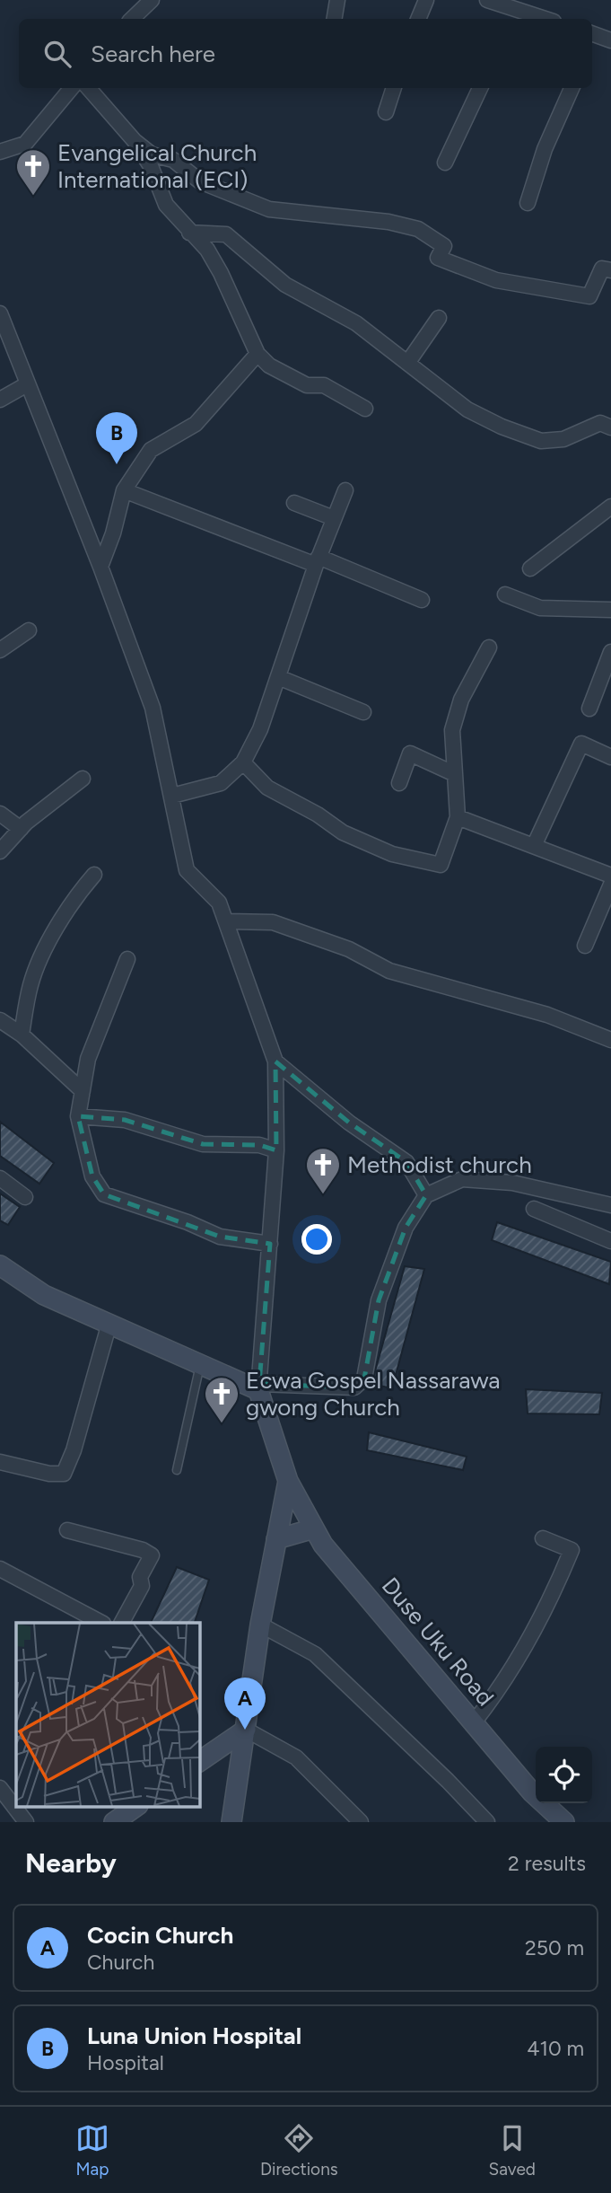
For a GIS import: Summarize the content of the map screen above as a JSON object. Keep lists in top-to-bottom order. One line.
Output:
{"streets":{"street":["Duse Uku Road"]},"places":{"church":["Evangelical Church International (ECI)","Methodist church","Ecwa Gospel Nassarawa gwong Church"]},"page":{"search":"Search here","pins":["B","A"],"heading":["Nearby","2 results"],"list":[{"mark":"A","name":"Cocin Church","note":"Church","value":"250 m"},{"mark":"B","name":"Luna Union Hospital","note":"Hospital","value":"410 m"}],"nav":["Map","Directions","Saved"]}}
